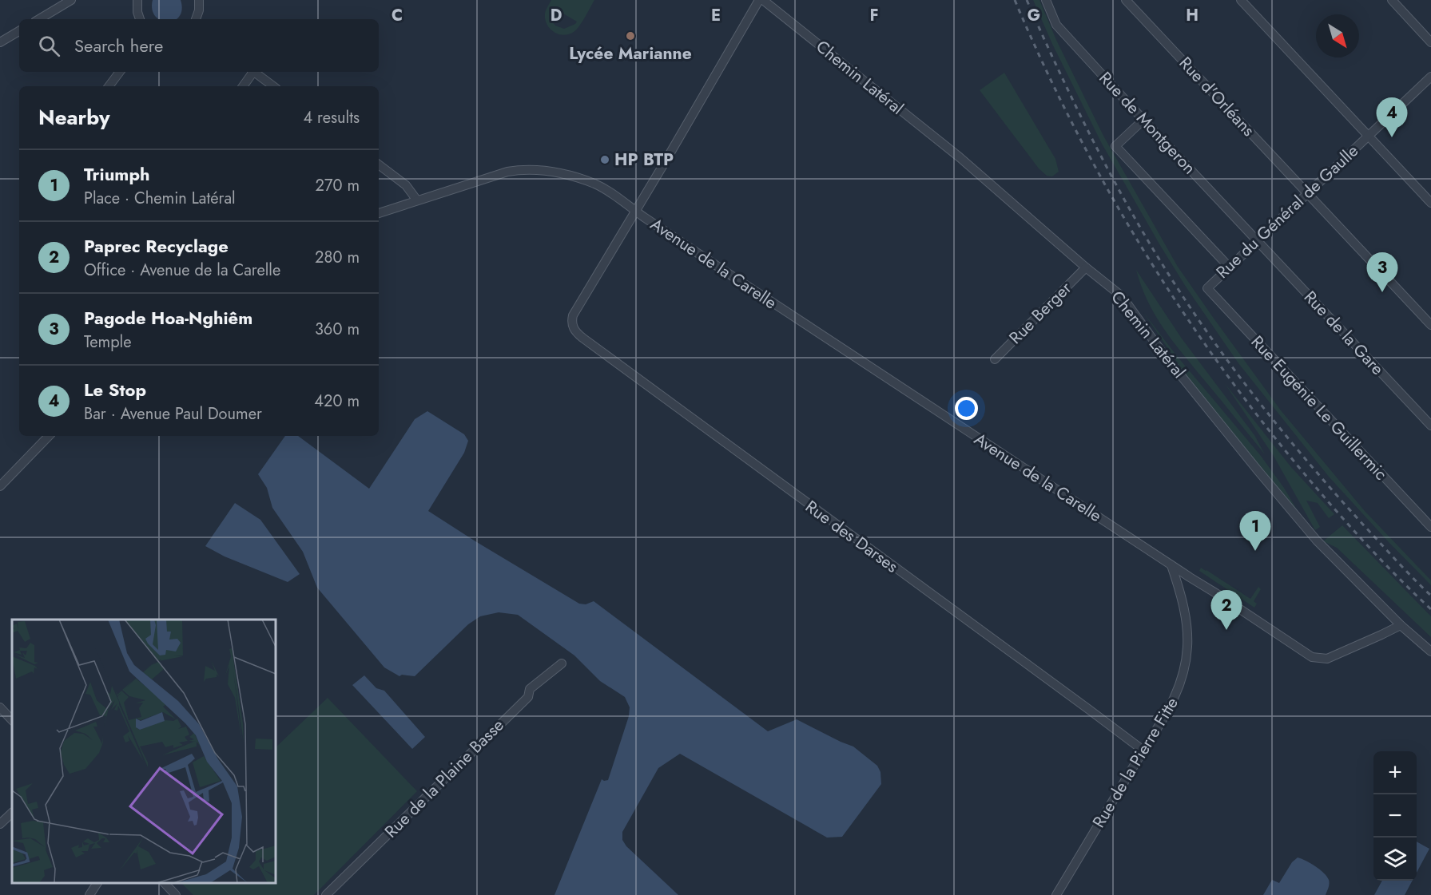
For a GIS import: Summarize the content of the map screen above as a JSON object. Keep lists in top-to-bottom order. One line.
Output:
{"streets":{"street":["Chemin Latéral","Rue d'Orléans","Rue de Montgeron","Rue du Général de Gaulle","Avenue de la Carelle","Rue Berger","Rue de la Gare","Rue Eugénie Le Guillermic","Rue des Darses","Rue de la Pierre Fitte","Rue de la Plaine Basse"]},"crossings":[["Chemin Latéral","Avenue de la Carelle"],["Chemin Latéral","Rue Berger"],["Rue d'Orléans","Rue du Général de Gaulle"],["Rue de Montgeron","Rue du Général de Gaulle"],["Rue de Montgeron","Rue de la Gare"],["Rue du Général de Gaulle","Rue de la Gare"],["Rue du Général de Gaulle","Rue Eugénie Le Guillermic"],["Avenue de la Carelle","Rue des Darses"],["Avenue de la Carelle","Rue de la Pierre Fitte"],["Rue des Darses","Rue de la Pierre Fitte"]],"places":["Lycée Marianne","HP BTP"],"north":"bottom right","page":{"search":"Search here","heading":["Nearby","4 results"],"pins":["4","3","1","2"],"list":[{"mark":"1","name":"Triumph","note":"Place · Chemin Latéral","value":"270 m"},{"mark":"2","name":"Paprec Recyclage","note":"Office · Avenue de la Carelle","value":"280 m"},{"mark":"3","name":"Pagode Hoa-Nghiêm","note":"Temple","value":"360 m"},{"mark":"4","name":"Le Stop","note":"Bar · Avenue Paul Doumer","value":"420 m"}],"map_buttons":["+","−"]},"grid":{"columns":["C","D","E","F","G","H"]}}
